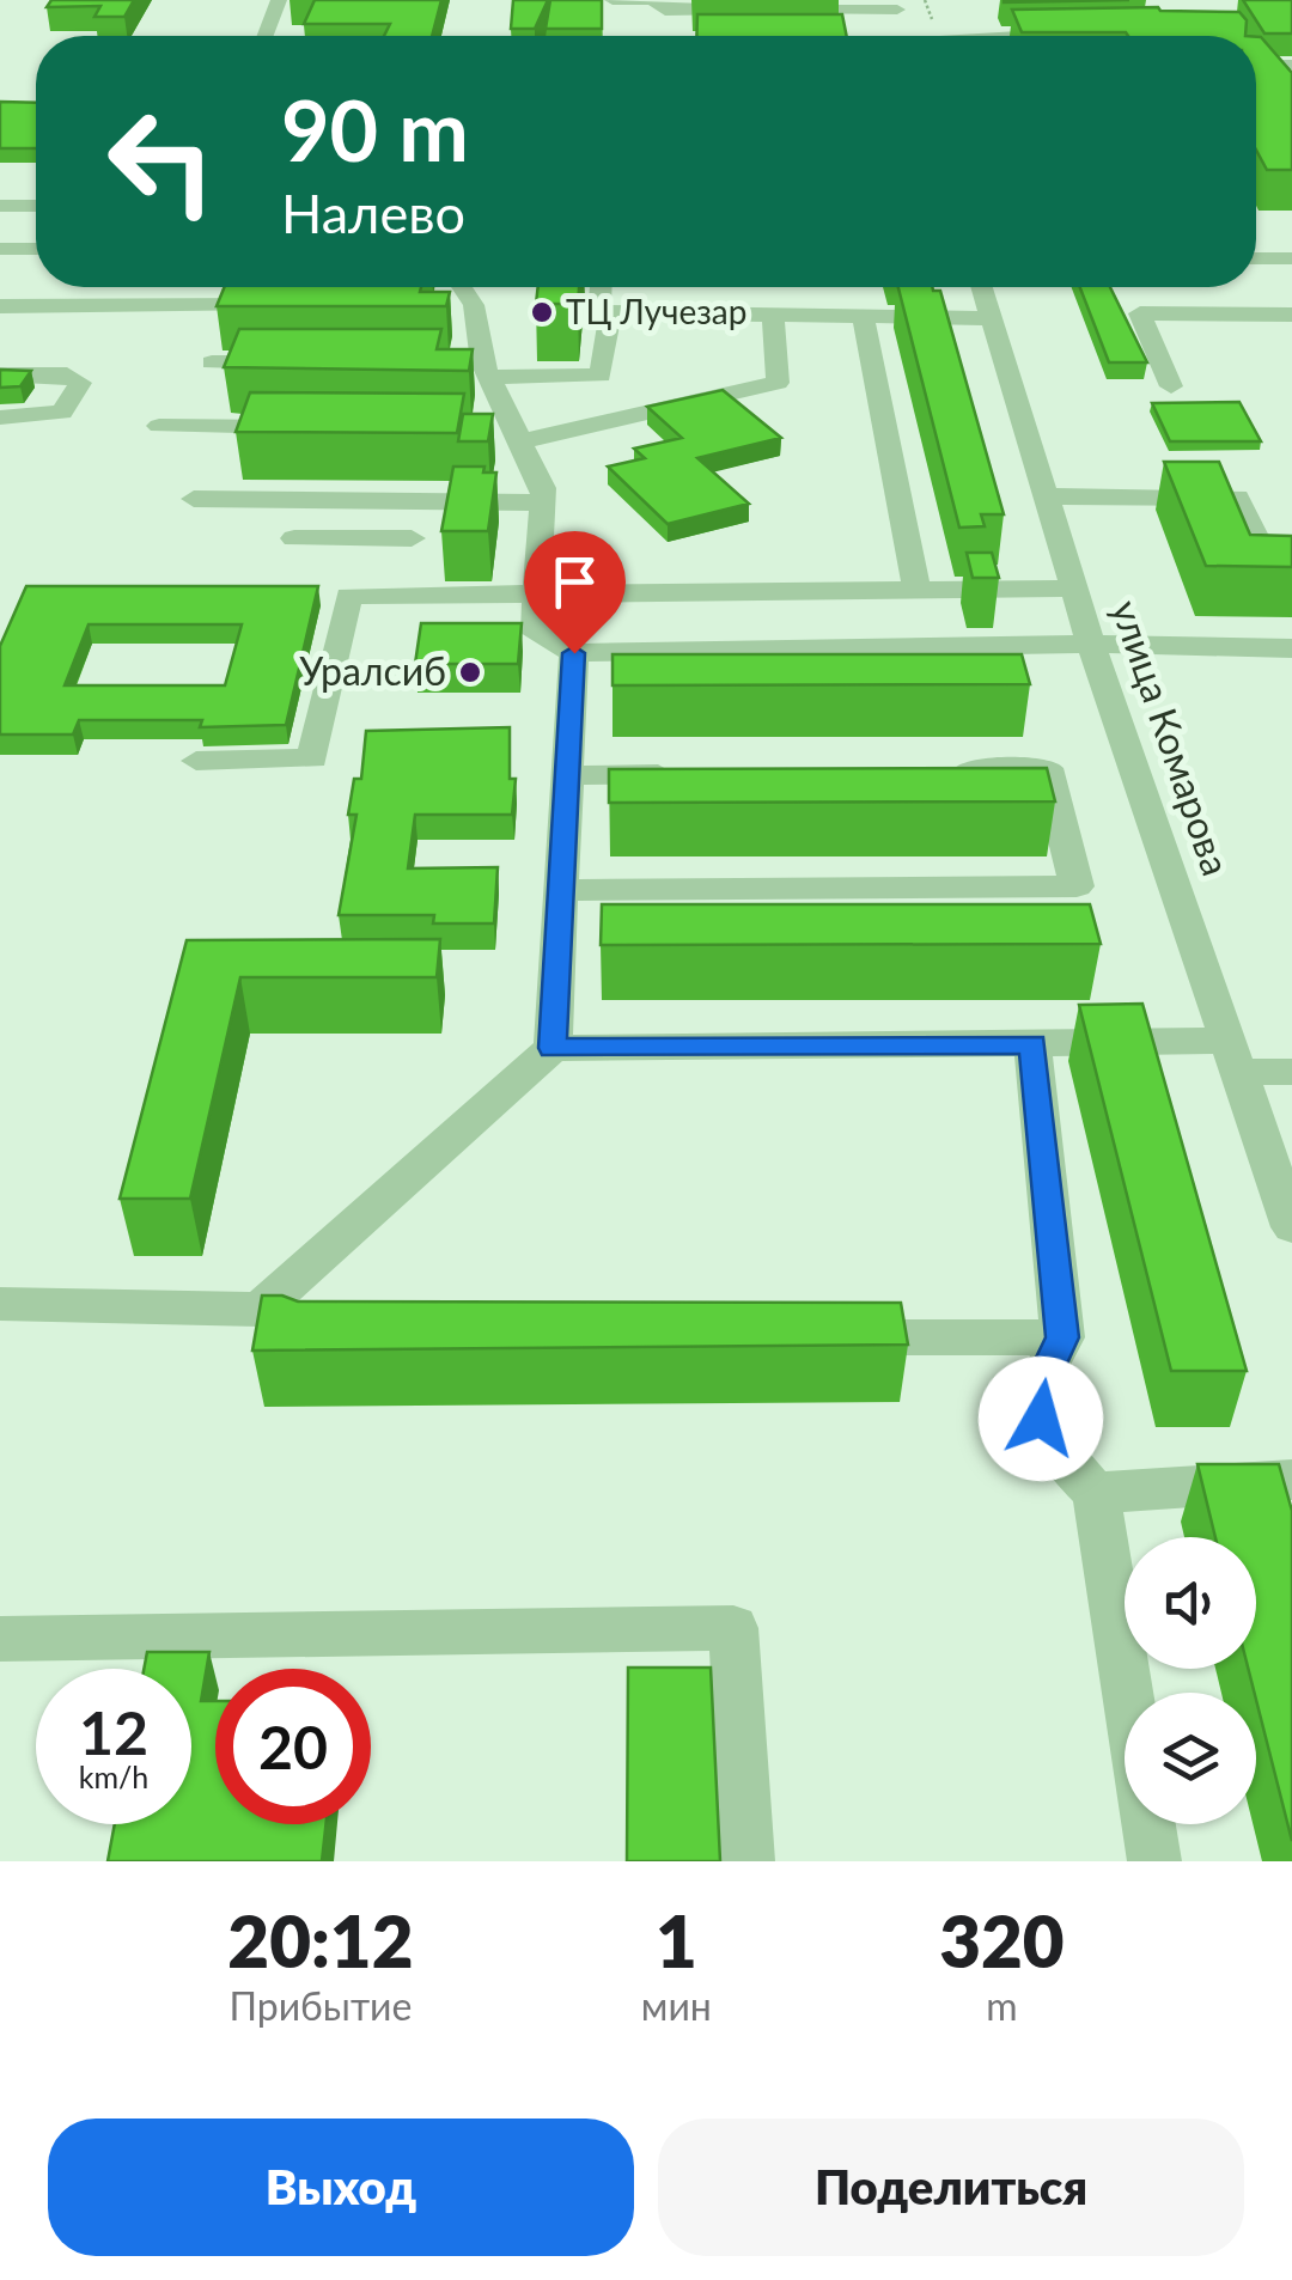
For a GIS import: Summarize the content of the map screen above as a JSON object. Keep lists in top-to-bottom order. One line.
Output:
{"streets":{"street":["улица Комарова"]},"places":["ТЦ Лучезар","Уралсиб"],"page":{"turn":["90 m","Налево"],"speed":"12 km/h","limit":"20","eta":["20:12","Прибытие","1","мин","320","m"],"buttons":["Выход","Поделиться"]}}
